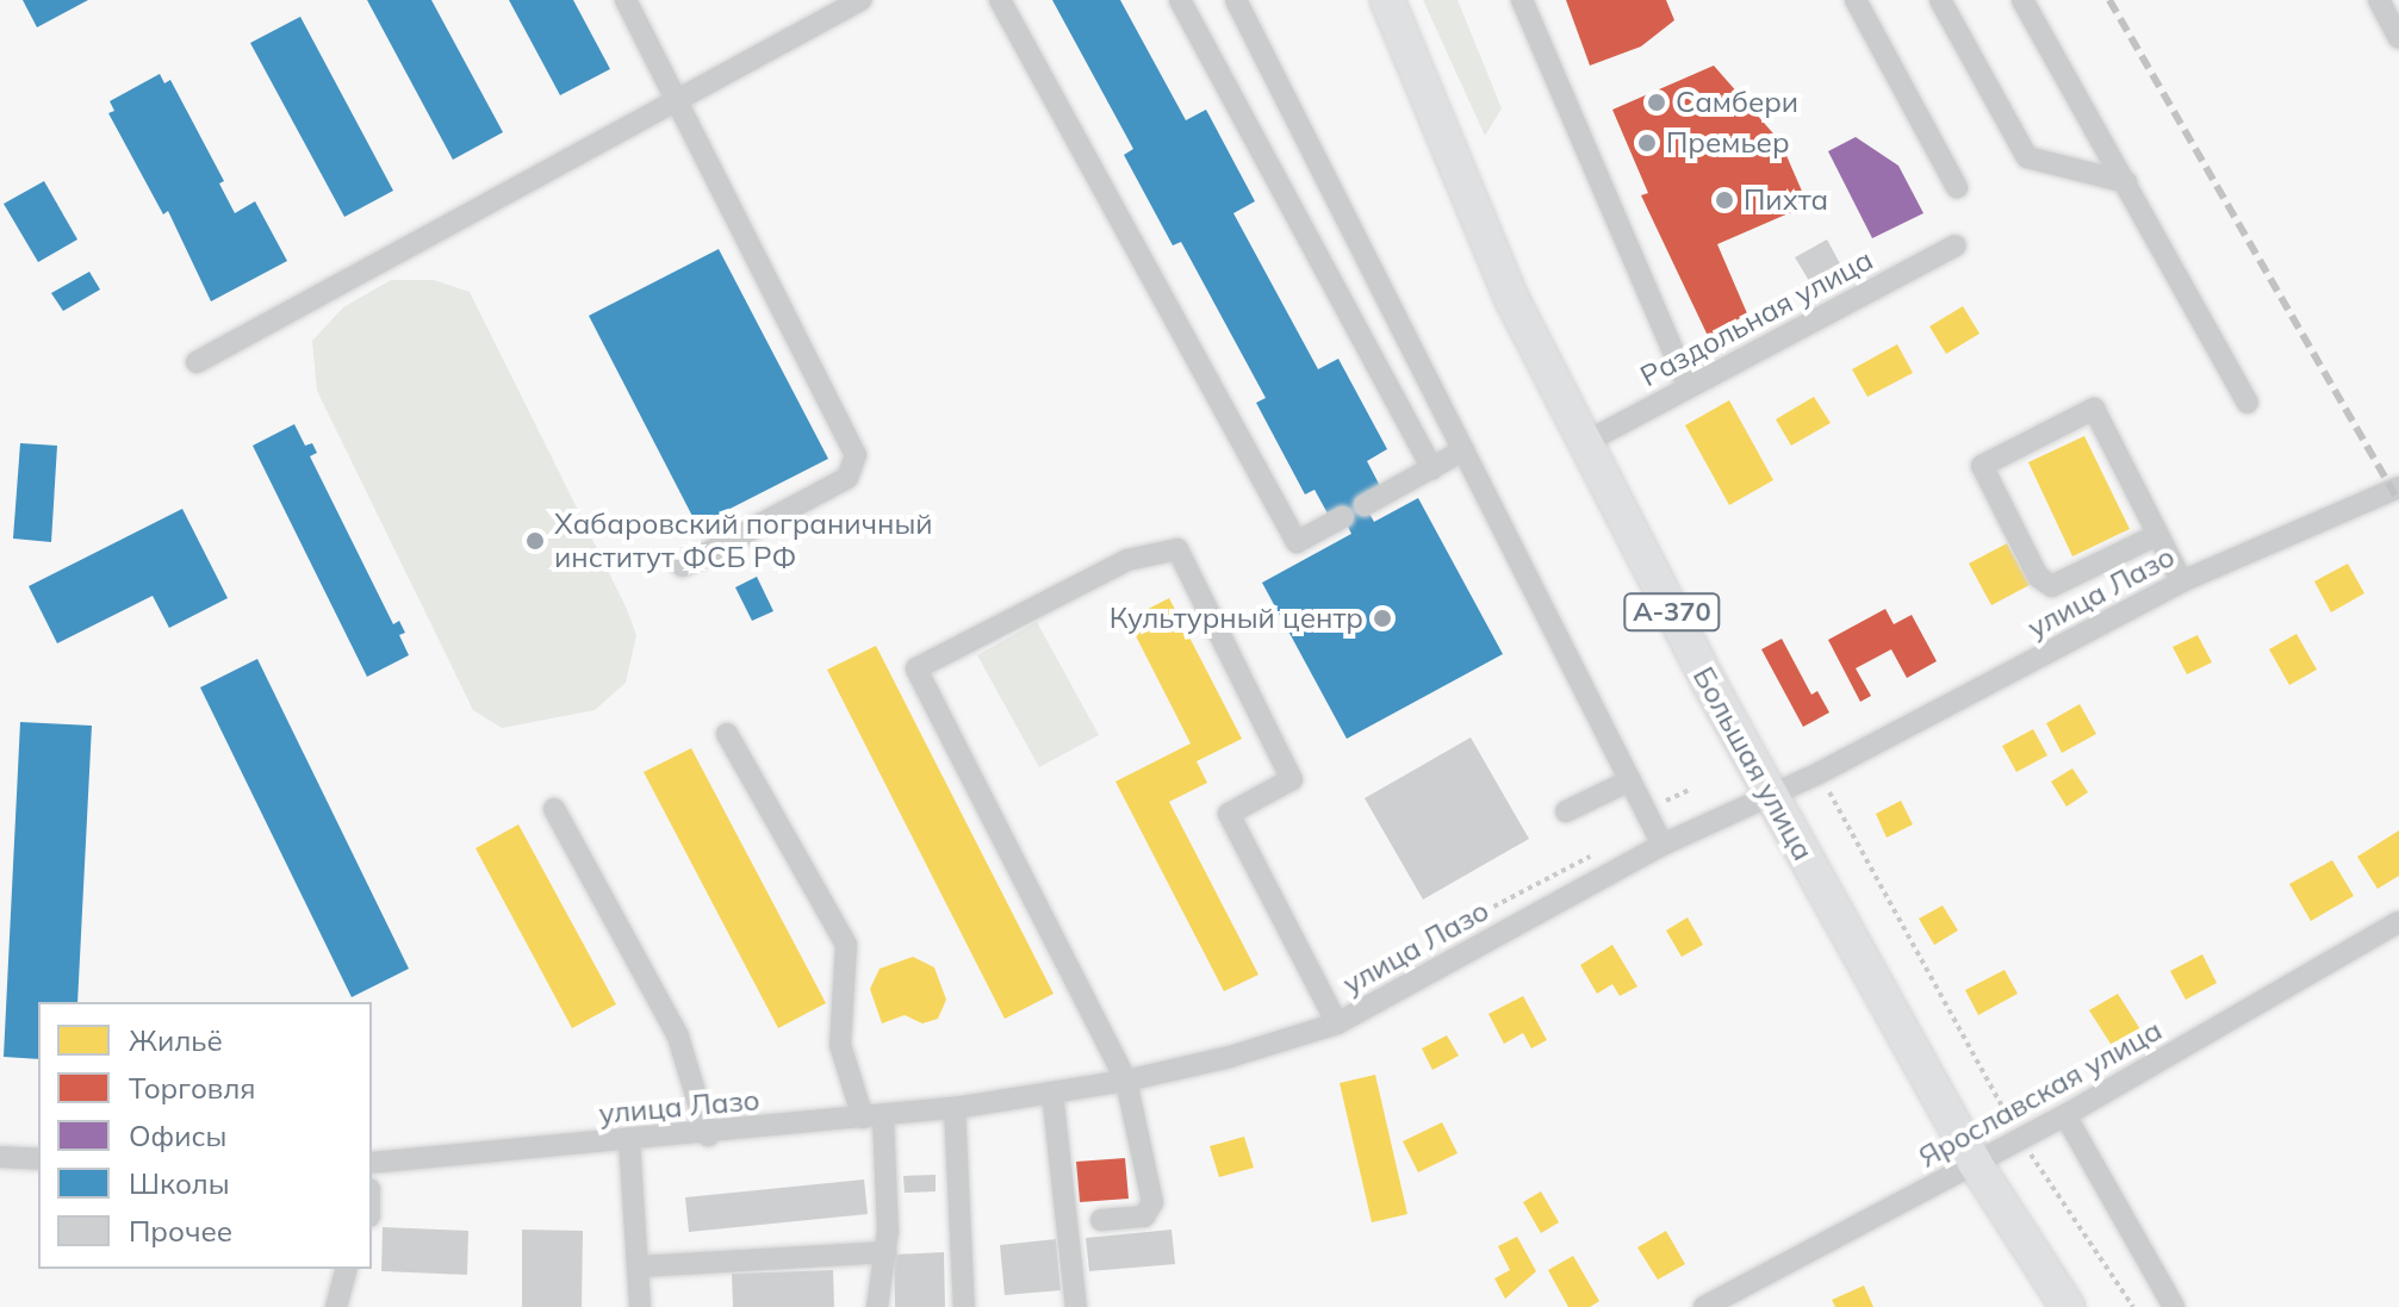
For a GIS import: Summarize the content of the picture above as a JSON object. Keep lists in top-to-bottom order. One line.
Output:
{"streets":{"highway":["А-370","Большая улица"],"street":["Раздольная улица","улица Лазо","Ярославская улица"]},"crossings":[["Раздольная улица","Большая улица"],["улица Лазо","Большая улица"],["Большая улица","Ярославская улица"]],"places":["Самбери","Премьер","Пихта","Хабаровский пограничный институт ФСБ РФ","Культурный центр"],"legend":["Жильё","Торговля","Офисы","Школы","Прочее"]}
